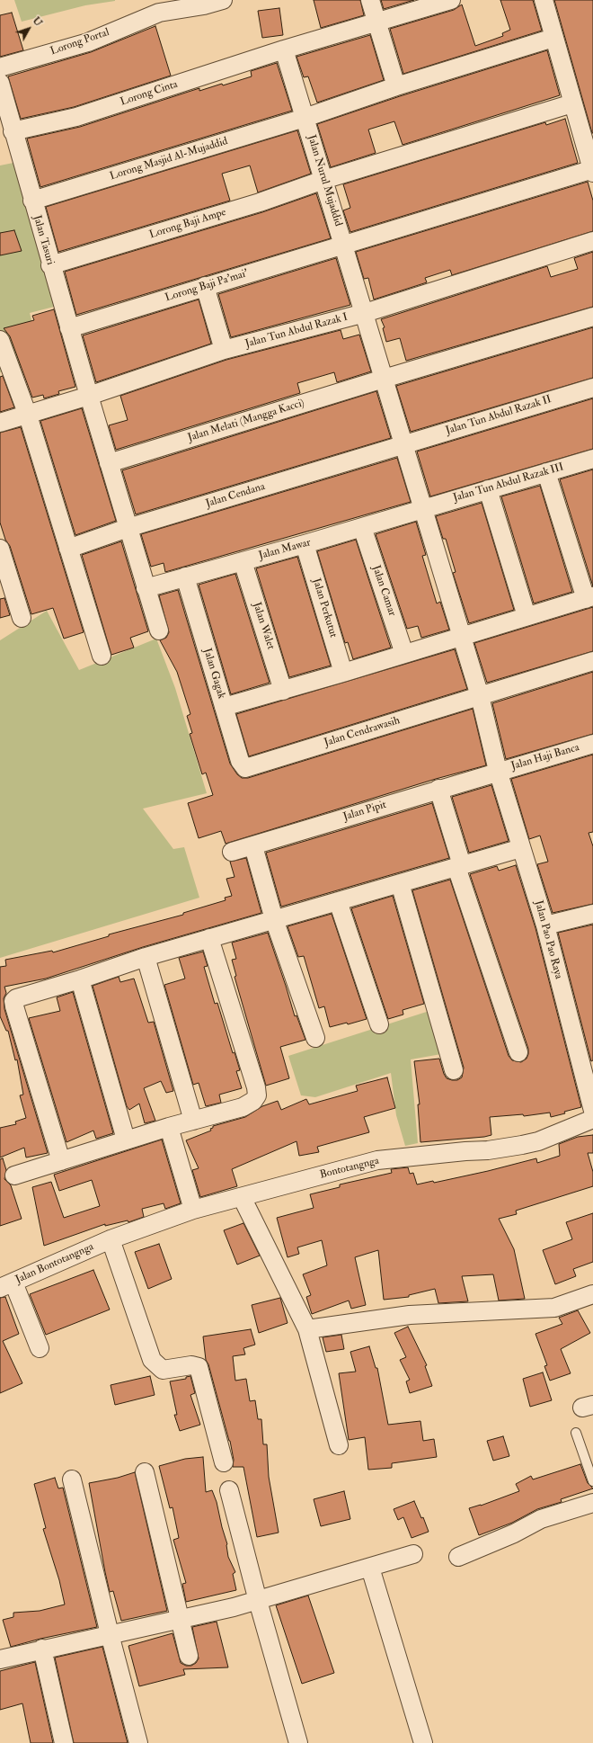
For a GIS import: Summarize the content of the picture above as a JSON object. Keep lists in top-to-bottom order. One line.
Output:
{"streets":{"street":["Lorong Portal","Lorong Cinta","Lorong Masjid Al-Mujaddid","Jalan Nurul Mujaddid","Lorong Baji Ampe","Jalan Tasuri","Lorong Baji Pa'mai'","Jalan Tun Abdul Razak I","Jalan Tun Abdul Razak II","Jalan Melati (Mangga Kacci)","Jalan Tun Abdul Razak III","Jalan Cendana","Jalan Mawar","Jalan Camar","Jalan Perkutut","Jalan Walet","Jalan Gagak","Jalan Cendrawasih","Jalan Haji Banca","Jalan Pipit","Jalan Pao Pao Raya","Bontotangnga","Jalan Bontotangnga"]},"crossings":[["Lorong Cinta","Jalan Nurul Mujaddid"],["Lorong Cinta","Jalan Tasuri"],["Lorong Masjid Al-Mujaddid","Jalan Nurul Mujaddid"],["Lorong Masjid Al-Mujaddid","Jalan Tasuri"],["Jalan Nurul Mujaddid","Lorong Baji Ampe"],["Jalan Nurul Mujaddid","Lorong Baji Pa'mai'"],["Jalan Nurul Mujaddid","Jalan Tun Abdul Razak I"],["Jalan Nurul Mujaddid","Jalan Tun Abdul Razak II"],["Jalan Nurul Mujaddid","Jalan Melati (Mangga Kacci)"],["Jalan Nurul Mujaddid","Jalan Tun Abdul Razak III"],["Jalan Nurul Mujaddid","Jalan Cendana"],["Jalan Nurul Mujaddid","Jalan Mawar"],["Jalan Nurul Mujaddid","Jalan Pao Pao Raya"],["Lorong Baji Ampe","Jalan Tasuri"],["Jalan Tasuri","Lorong Baji Pa'mai'"],["Jalan Tasuri","Jalan Tun Abdul Razak I"],["Jalan Tasuri","Jalan Melati (Mangga Kacci)"],["Jalan Tasuri","Jalan Cendana"],["Jalan Tasuri","Jalan Mawar"],["Jalan Tun Abdul Razak II","Jalan Cendana"],["Jalan Tun Abdul Razak III","Jalan Mawar"],["Jalan Tun Abdul Razak III","Jalan Pao Pao Raya"],["Jalan Mawar","Jalan Camar"],["Jalan Mawar","Jalan Perkutut"],["Jalan Mawar","Jalan Walet"],["Jalan Mawar","Jalan Gagak"],["Jalan Mawar","Jalan Pao Pao Raya"],["Jalan Gagak","Jalan Cendrawasih"],["Jalan Cendrawasih","Jalan Pao Pao Raya"],["Jalan Haji Banca","Jalan Pipit"],["Jalan Haji Banca","Jalan Pao Pao Raya"],["Jalan Pipit","Jalan Pao Pao Raya"],["Bontotangnga","Jalan Bontotangnga"]],"north":"top right"}
